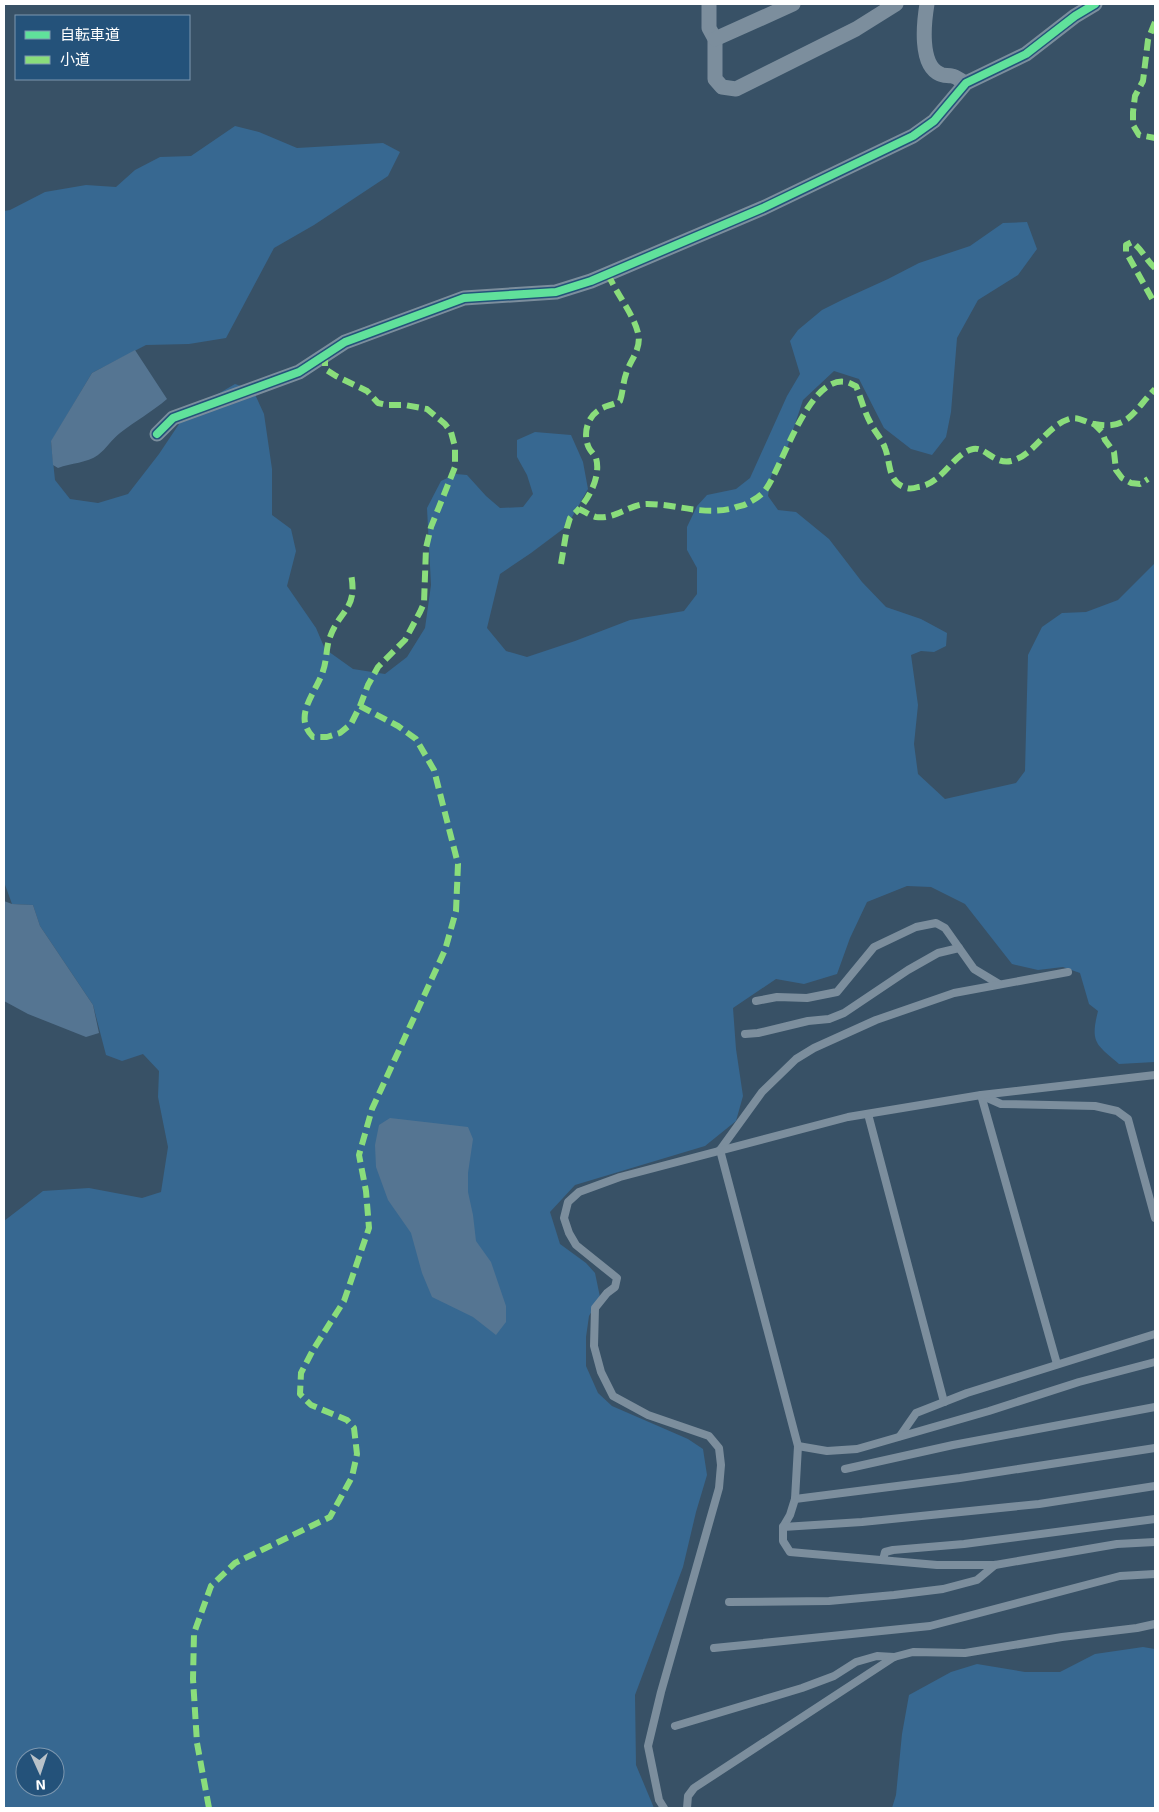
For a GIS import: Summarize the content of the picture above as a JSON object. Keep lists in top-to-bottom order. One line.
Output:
{"legend":["自転車道","小道"],"north":"bottom"}
